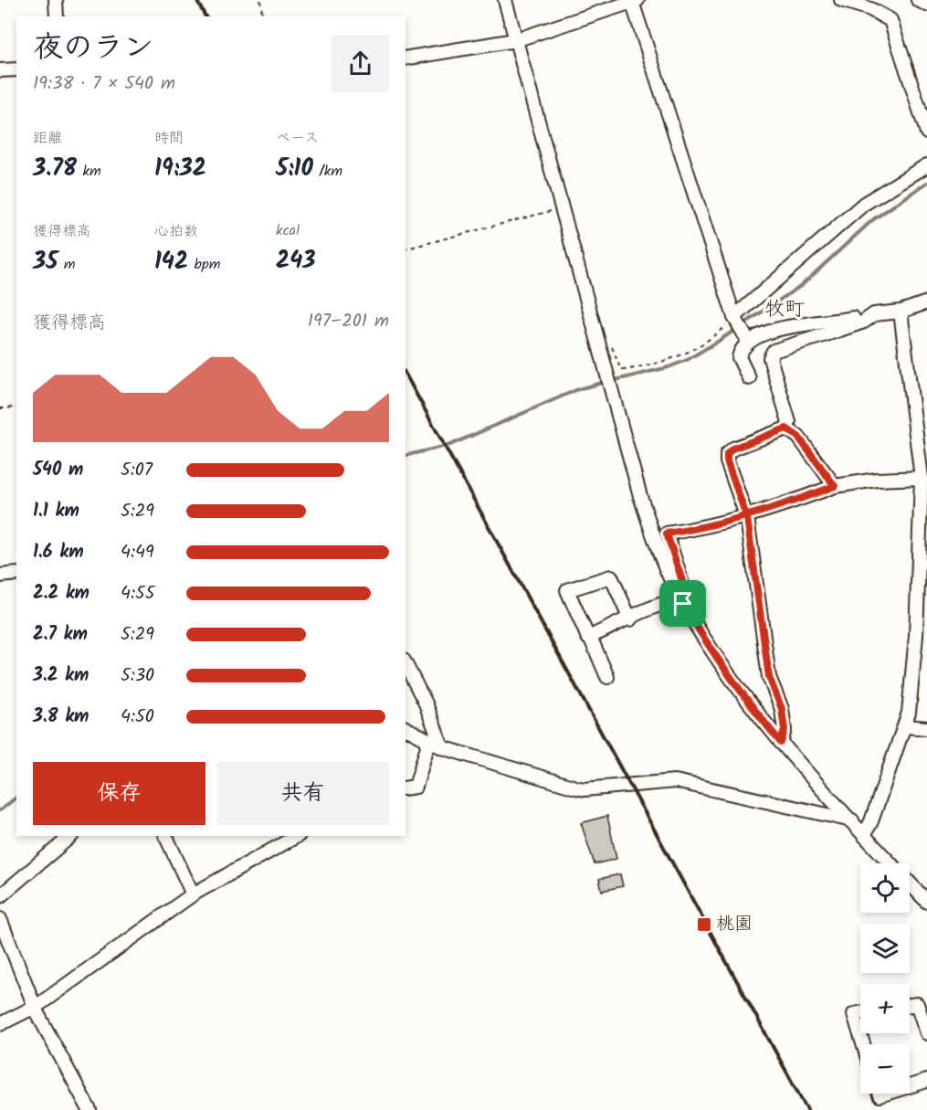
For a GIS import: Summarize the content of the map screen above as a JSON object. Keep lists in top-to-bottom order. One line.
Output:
{"districts":["牧町"],"places":{"transit":["桃園"]},"page":{"heading":["夜のラン","19:38 · 7 × 540 m"],"stats":[["距離","3.78 km"],["時間","19:32"],["ペース","5:10 /km"],["獲得標高","35 m"],["心拍数","142 bpm"],["kcal","243"]],"chart":["獲得標高","197–201 m"],"list":[{"name":"540 m","note":"5:07"},{"name":"1.1 km","note":"5:29"},{"name":"1.6 km","note":"4:49"},{"name":"2.2 km","note":"4:55"},{"name":"2.7 km","note":"5:29"},{"name":"3.2 km","note":"5:30"},{"name":"3.8 km","note":"4:50"}],"buttons":["保存","共有"],"map_buttons":["+","−"]}}
